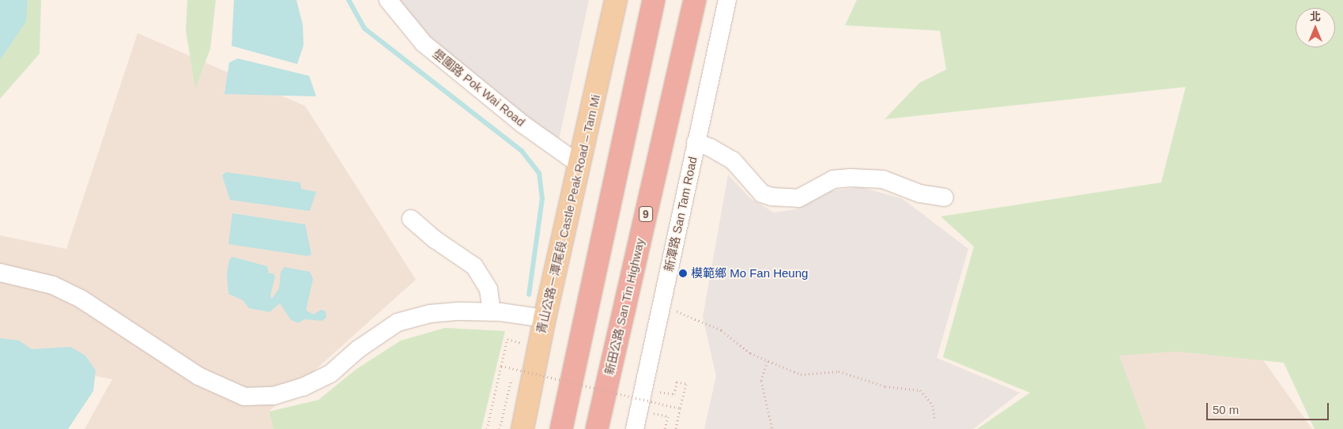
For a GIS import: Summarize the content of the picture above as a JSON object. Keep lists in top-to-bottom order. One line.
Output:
{"streets":{"highway":["9","新田公路 San Tin Highway"],"main road":["青山公路－潭尾段 Castle Peak Road – Tam Mi"],"street":["壆圍路 Pok Wai Road","新潭路 San Tam Road"]},"crossings":[["壆圍路 Pok Wai Road","青山公路－潭尾段 Castle Peak Road – Tam Mi"]],"places":["模範鄉 Mo Fan Heung"],"scale_bar":"50 m","north":"top"}
